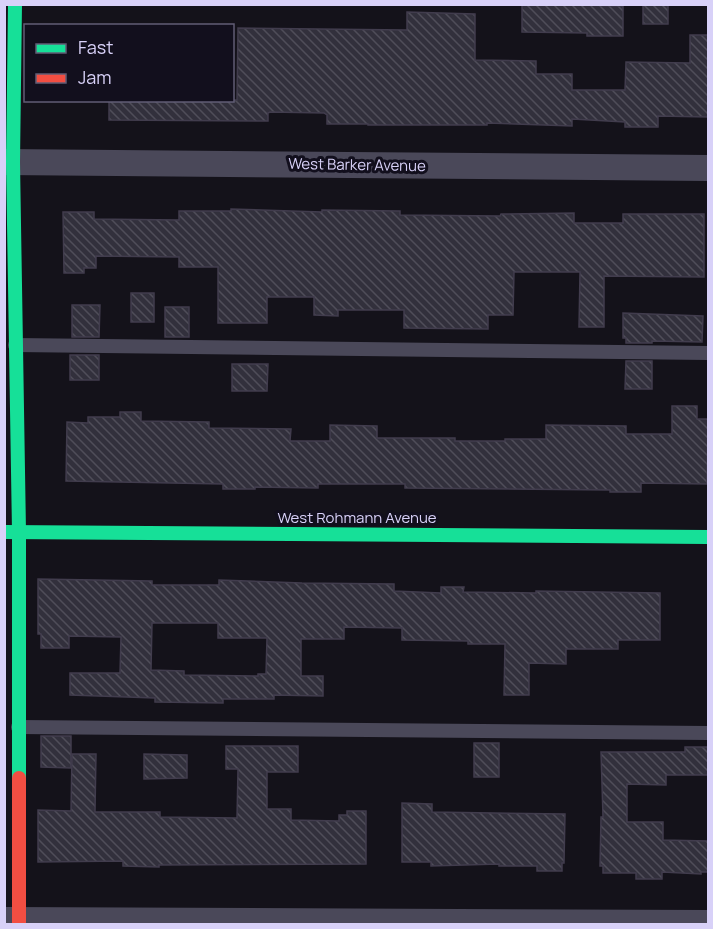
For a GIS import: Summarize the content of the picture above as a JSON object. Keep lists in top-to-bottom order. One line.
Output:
{"streets":{"street":["West Barker Avenue","West Rohmann Avenue"]},"legend":["Fast","Jam"]}
